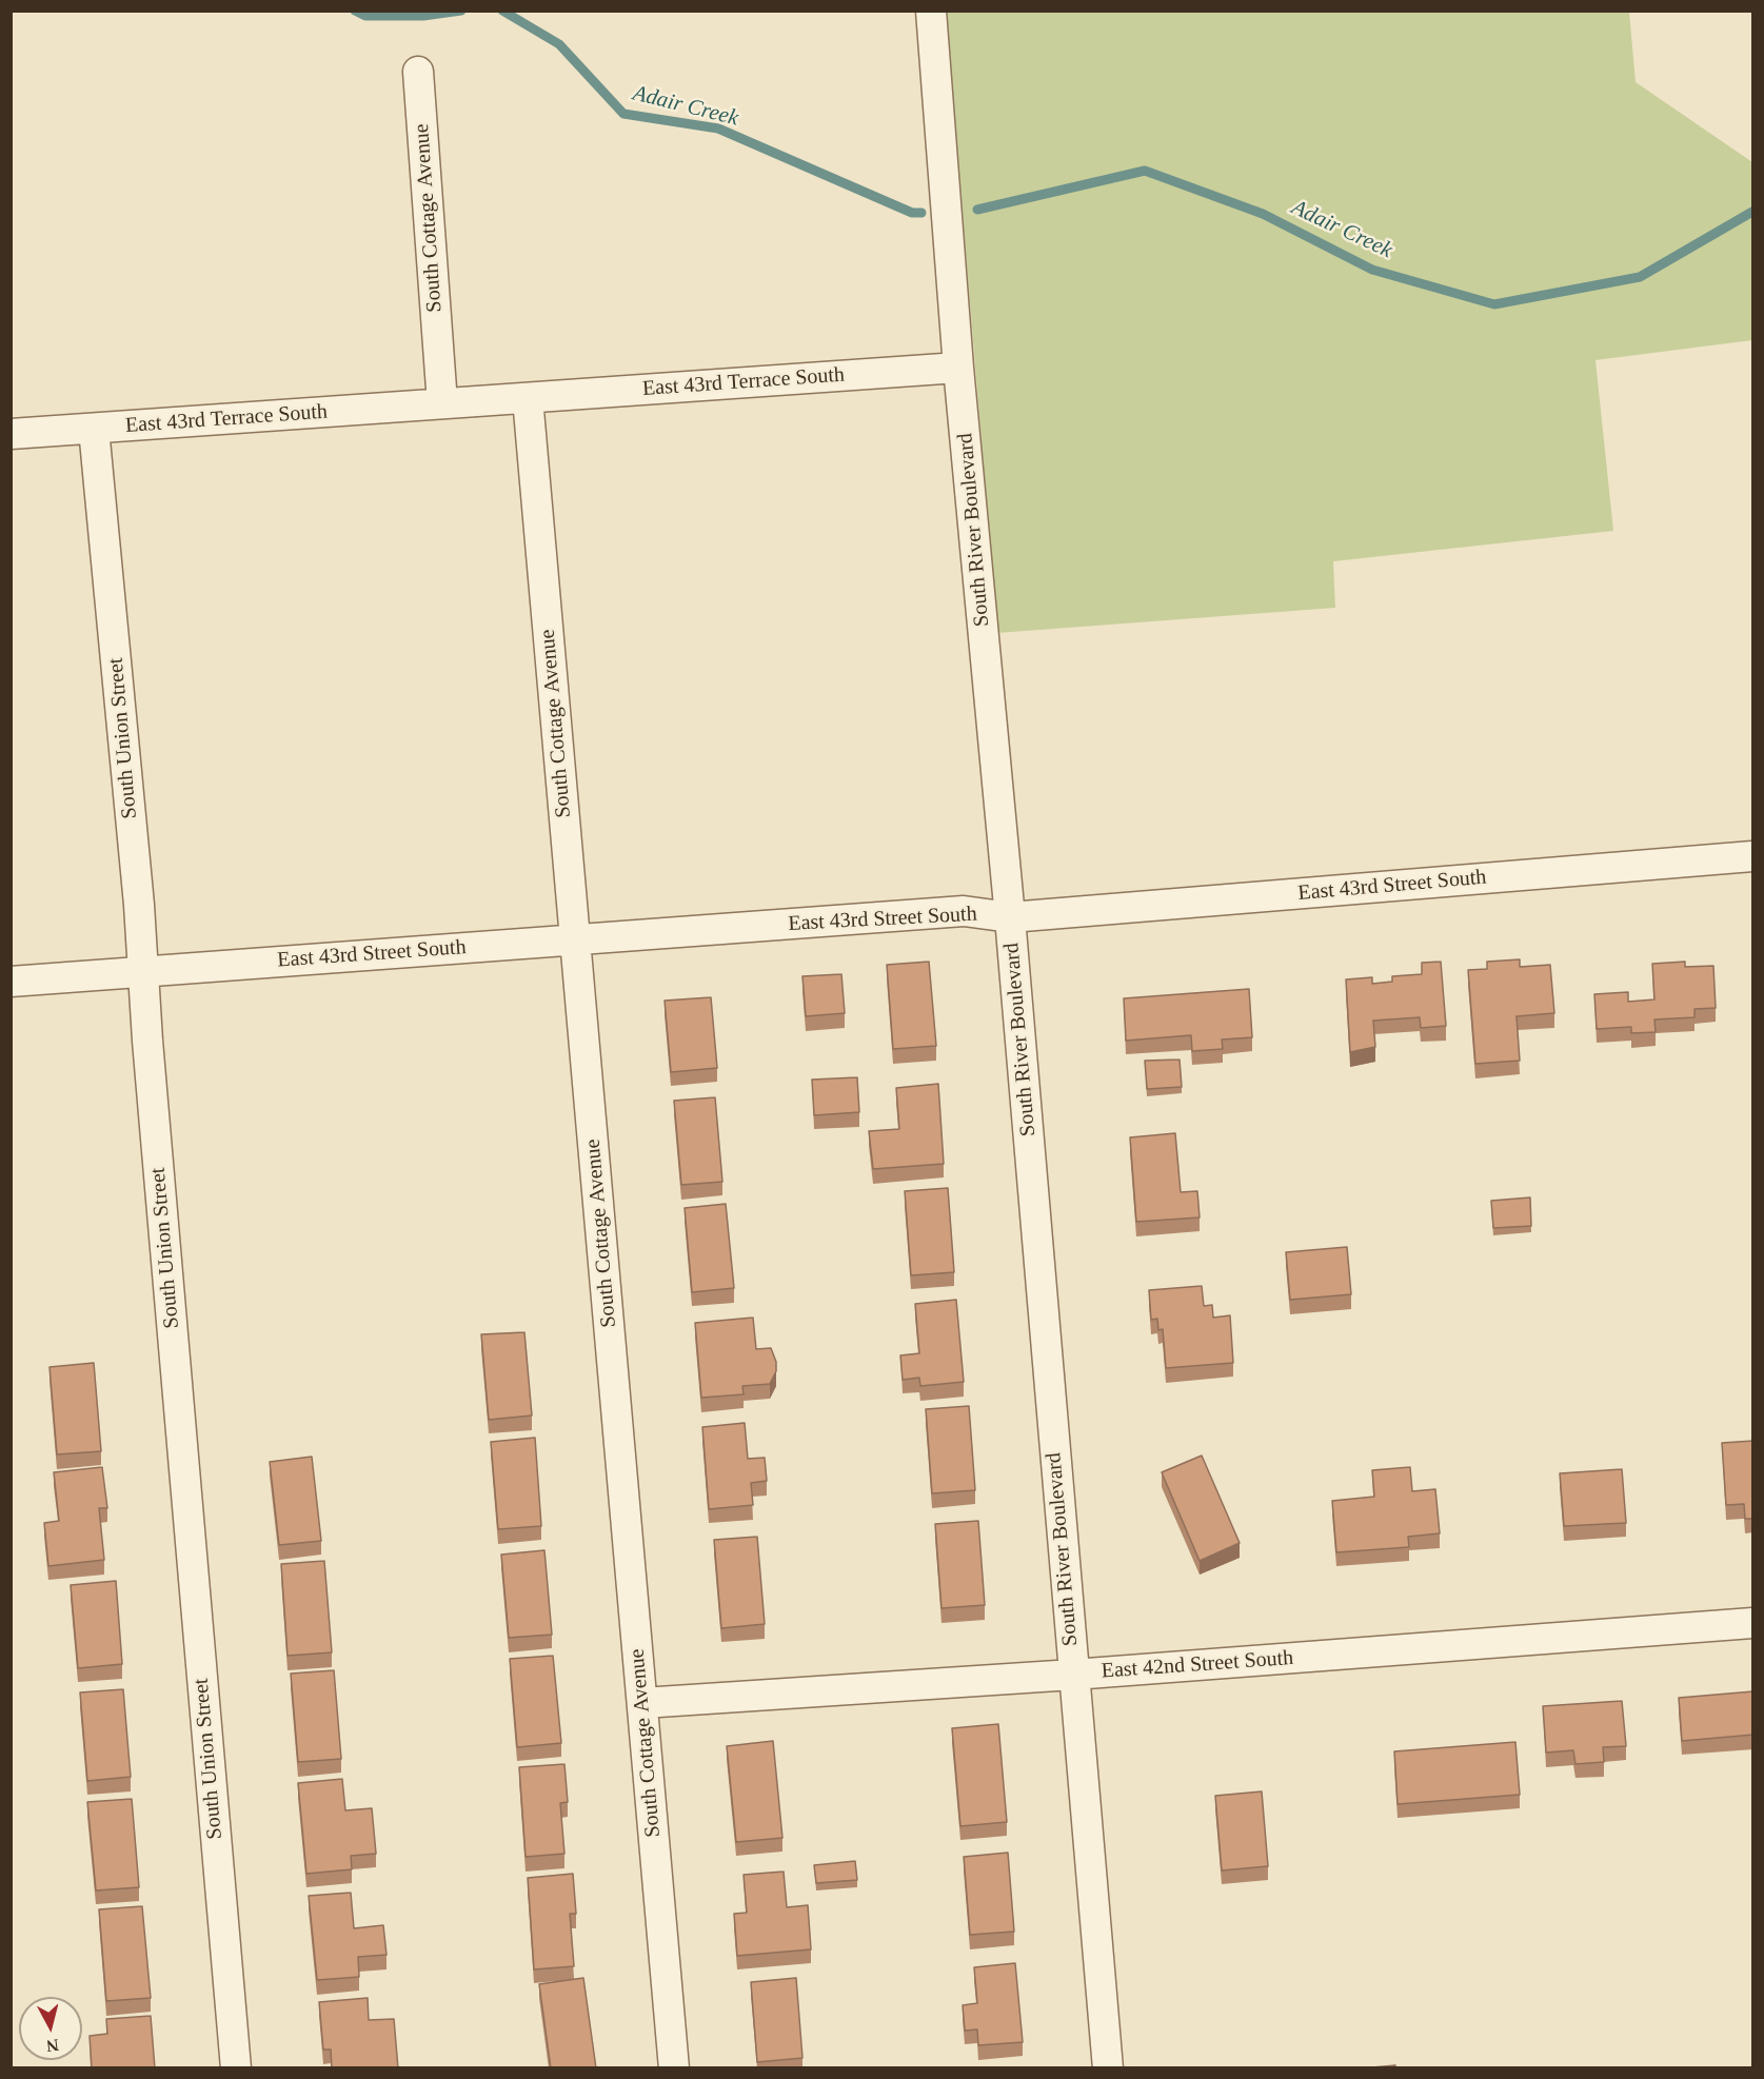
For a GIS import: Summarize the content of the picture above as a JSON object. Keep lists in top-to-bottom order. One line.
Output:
{"streets":{"street":["South Cottage Avenue","East 43rd Terrace South","South River Boulevard","South Union Street","East 43rd Street South","East 42nd Street South"]},"crossings":[["South Cottage Avenue","East 43rd Terrace South"],["South Cottage Avenue","East 43rd Street South"],["South Cottage Avenue","East 42nd Street South"],["East 43rd Terrace South","South River Boulevard"],["East 43rd Terrace South","South Union Street"],["South River Boulevard","East 43rd Street South"],["South River Boulevard","East 42nd Street South"],["South Union Street","East 43rd Street South"]],"water":["Adair Creek"],"north":"bottom"}
